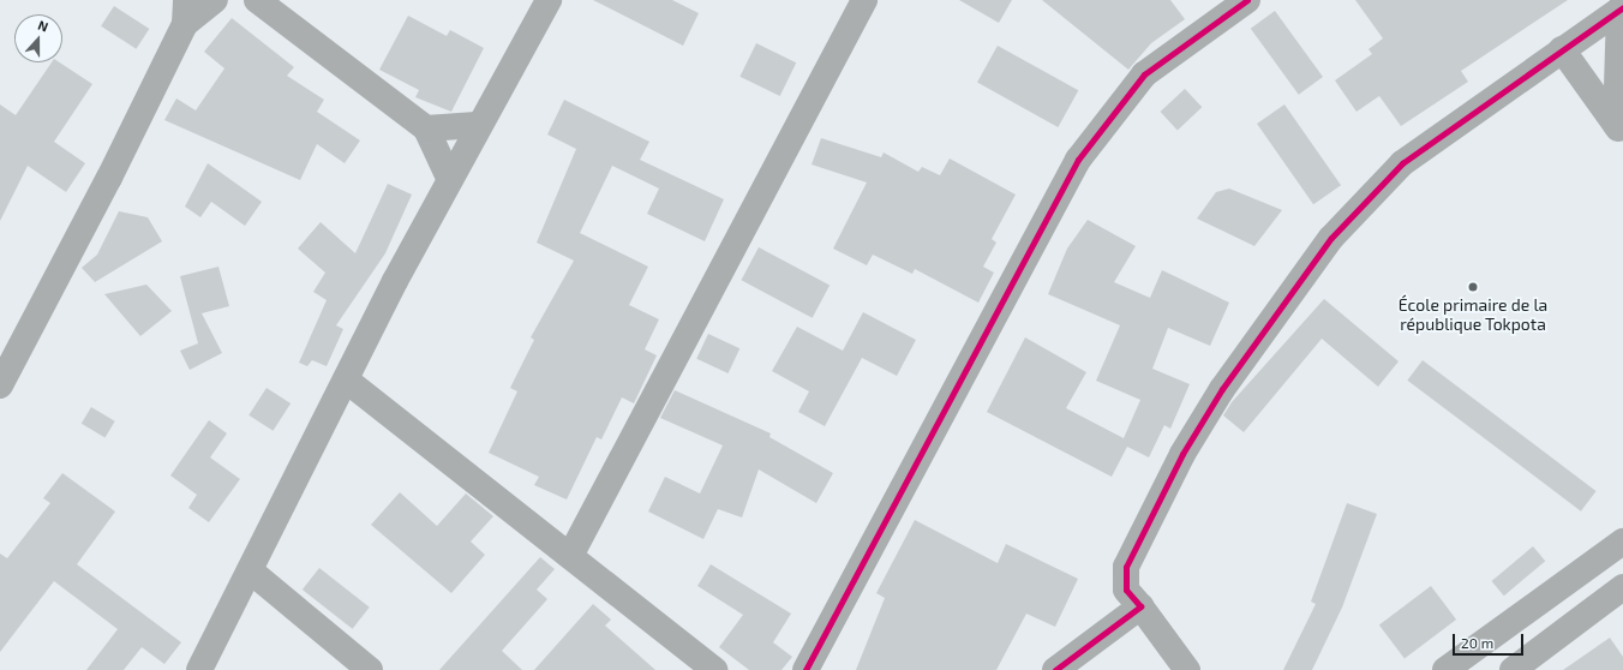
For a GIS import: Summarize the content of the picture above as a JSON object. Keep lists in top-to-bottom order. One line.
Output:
{"places":["École primaire de la république Tokpota"],"scale_bar":"20 m","north":"top"}
